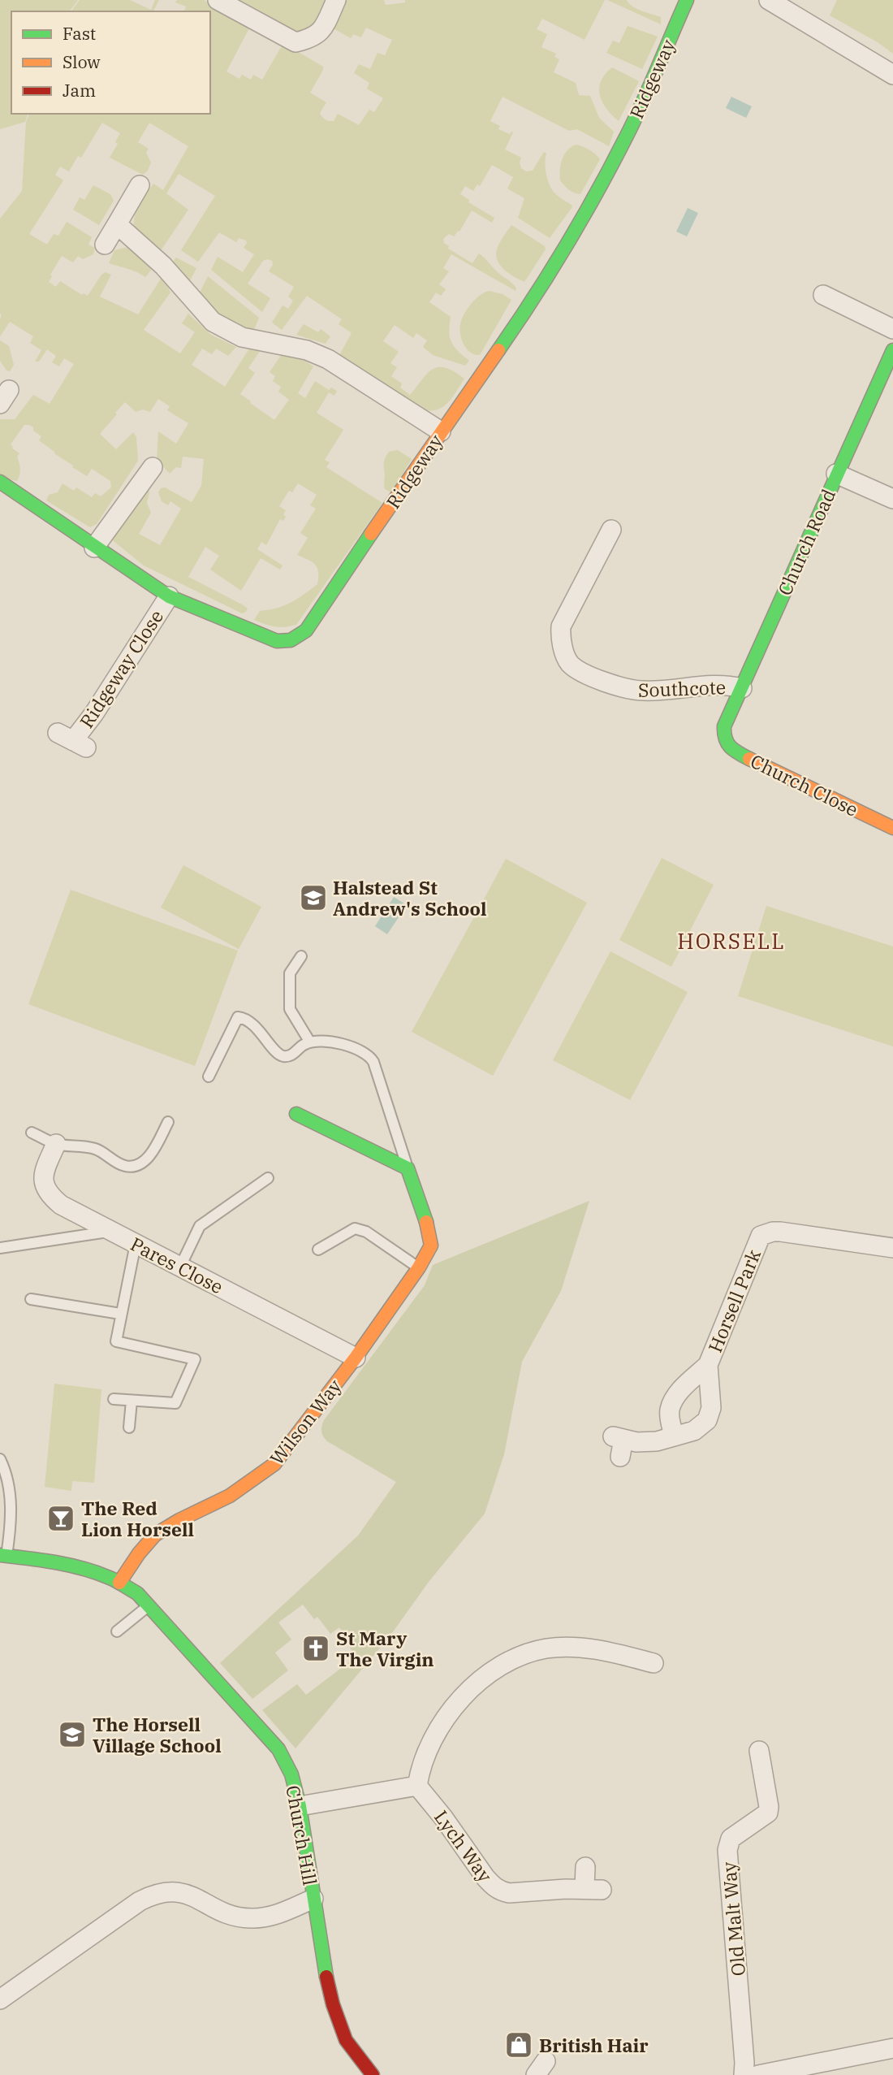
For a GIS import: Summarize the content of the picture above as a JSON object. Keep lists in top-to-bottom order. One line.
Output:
{"streets":{"street":["Ridgeway","Church Road","Ridgeway Close","Southcote","Church Close","Pares Close","Horsell Park","Wilson Way","Church Hill","Lych Way","Old Malt Way"]},"crossings":[["Ridgeway","Ridgeway Close"],["Church Road","Southcote"],["Church Road","Church Close"],["Pares Close","Wilson Way"],["Wilson Way","Church Hill"]],"districts":["HORSELL"],"places":{"school or university":["Halstead St Andrew's School","The Horsell Village School"],"bar":["The Red Lion Horsell"],"church":["St Mary The Virgin"],"shop":["British Hair"]},"legend":["Fast","Slow","Jam"]}
